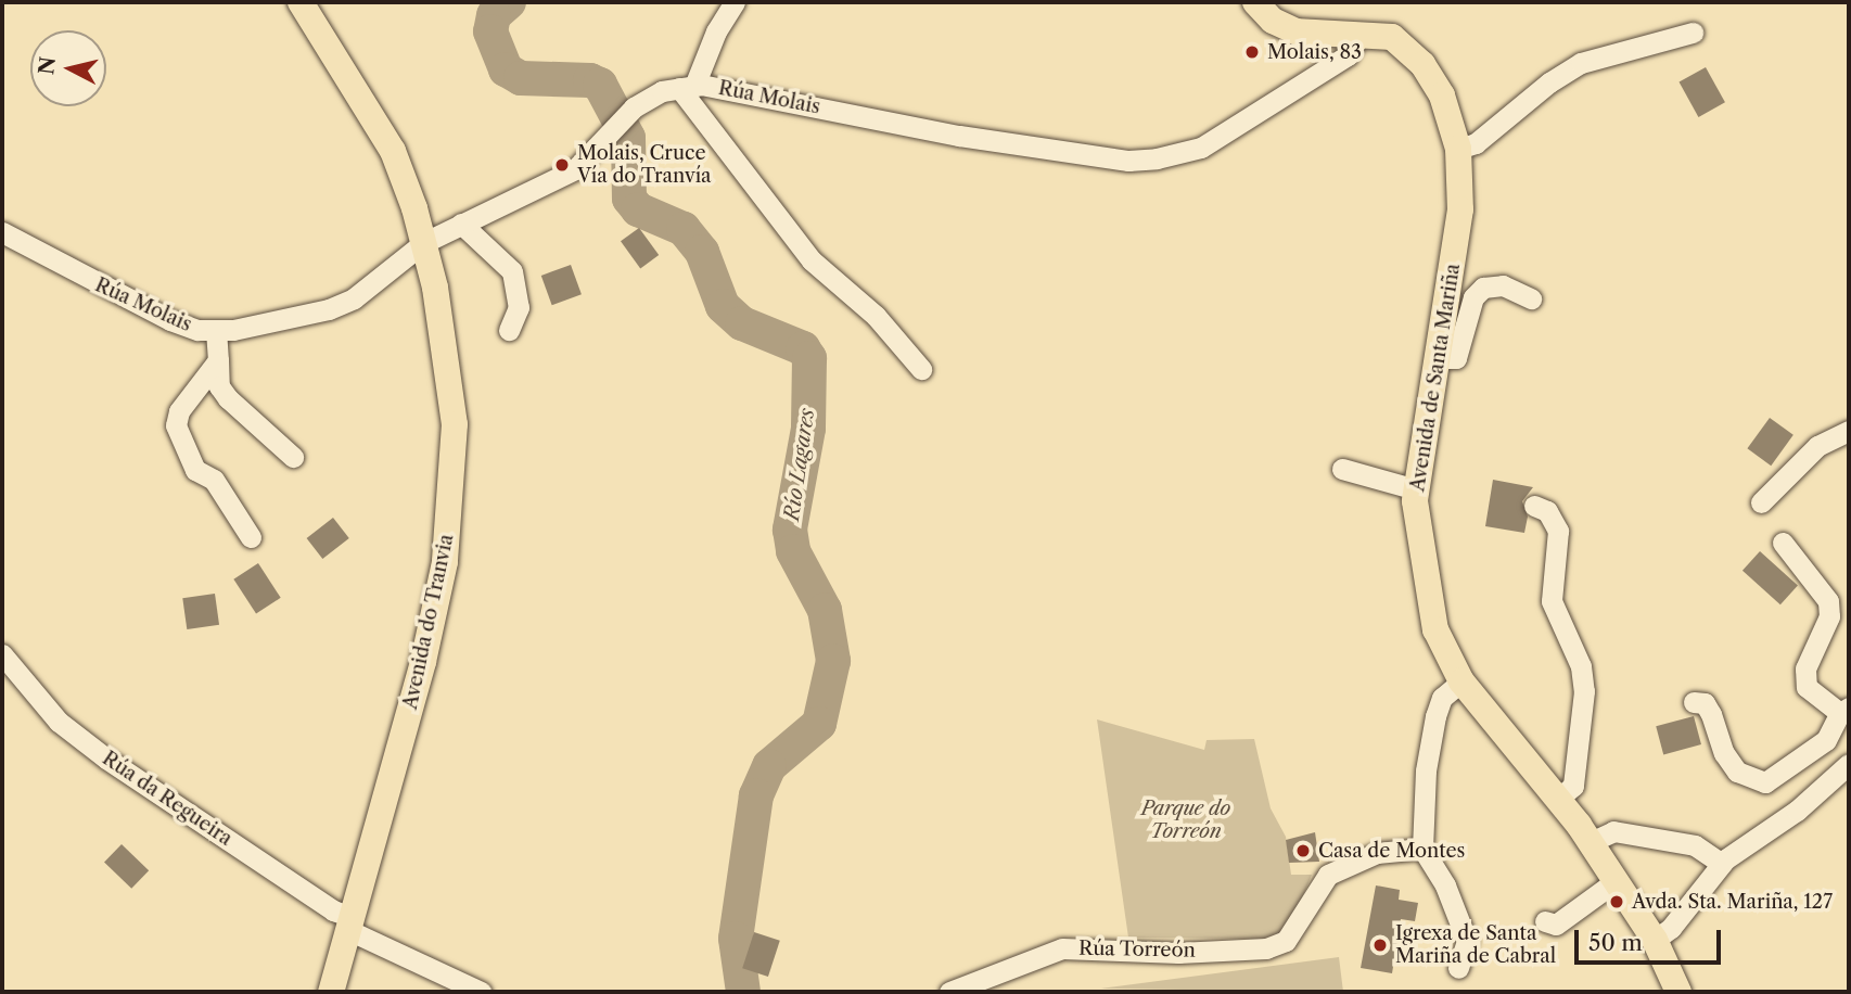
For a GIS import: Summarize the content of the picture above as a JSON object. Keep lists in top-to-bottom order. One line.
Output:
{"streets":{"main road":["Avenida de Santa Mariña","Avenida do Tranvia"],"street":["Rúa Molais","Rúa da Regueira","Rúa Torreón"]},"crossings":[["Rúa Molais","Avenida de Santa Mariña"],["Rúa Molais","Avenida do Tranvia"],["Avenida do Tranvia","Rúa da Regueira"]],"water":["Río Lagares"],"parks":["Parque do Torreón"],"places":["Molais, 83","Molais, Cruce Vía do Tranvía","Casa de Montes","Avda. Sta. Mariña, 127","Igrexa de Santa Mariña de Cabral"],"scale_bar":"50 m","north":"left"}
